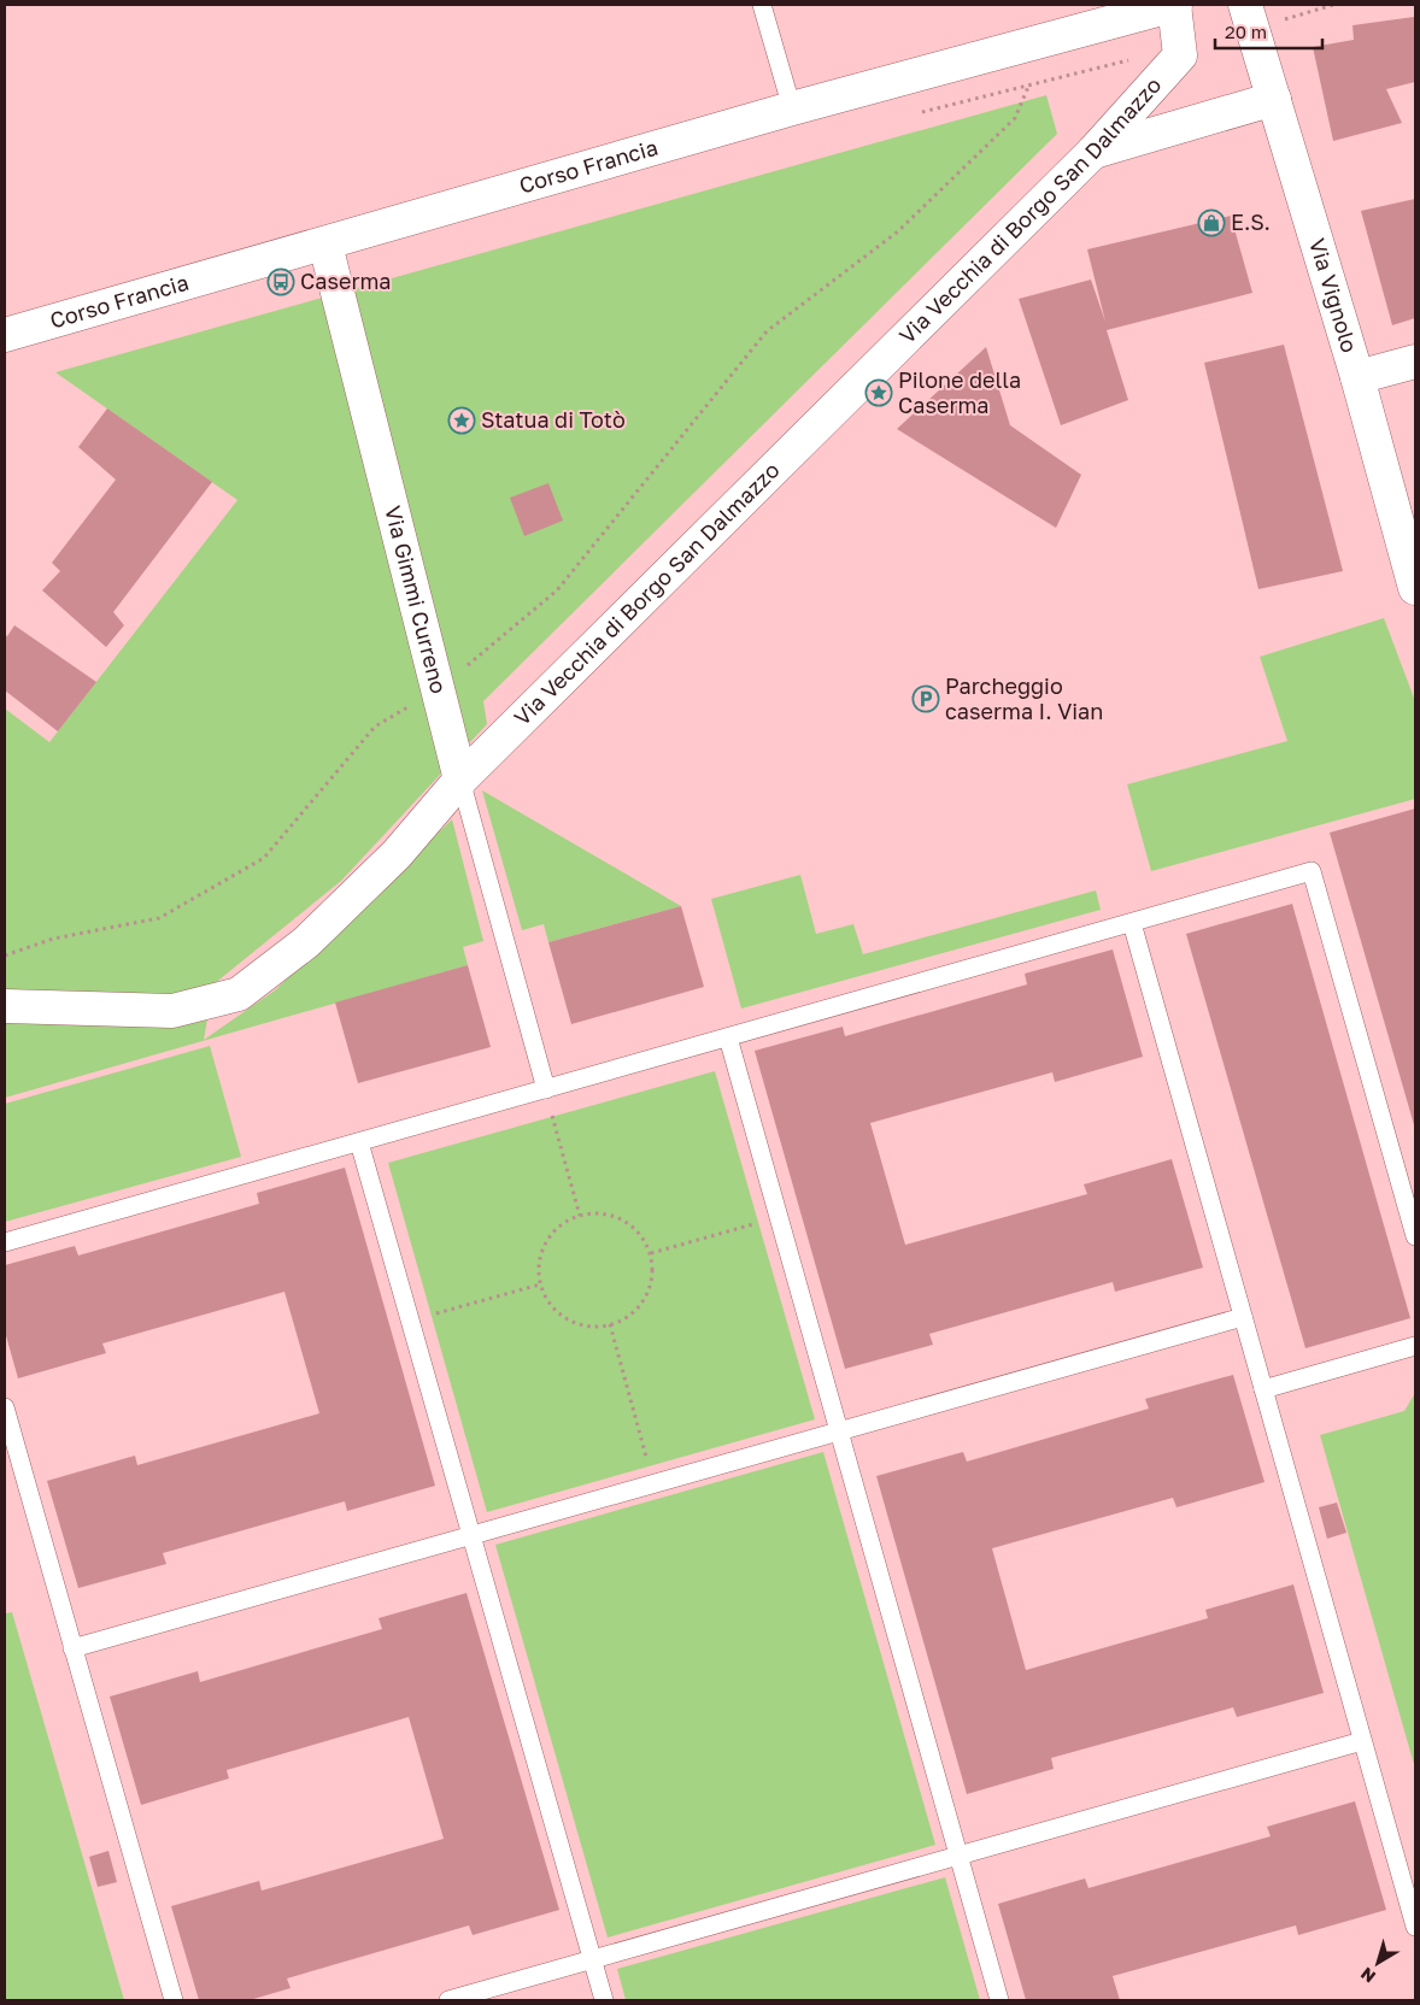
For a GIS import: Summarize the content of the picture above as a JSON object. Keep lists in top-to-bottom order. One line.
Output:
{"streets":{"street":["Corso Francia","Via Vecchia di Borgo San Dalmazzo","Via Vignolo","Via Gimmi Curreno"]},"crossings":[["Corso Francia","Via Vecchia di Borgo San Dalmazzo"],["Corso Francia","Via Gimmi Curreno"],["Via Vecchia di Borgo San Dalmazzo","Via Gimmi Curreno"]],"places":{"shop":["E.S."],"bus stop":["Caserma"],"place":["Pilone della Caserma","Statua di Totò"],"parking":["Parcheggio caserma I. Vian"]},"scale_bar":"20 m","north":"bottom left"}
